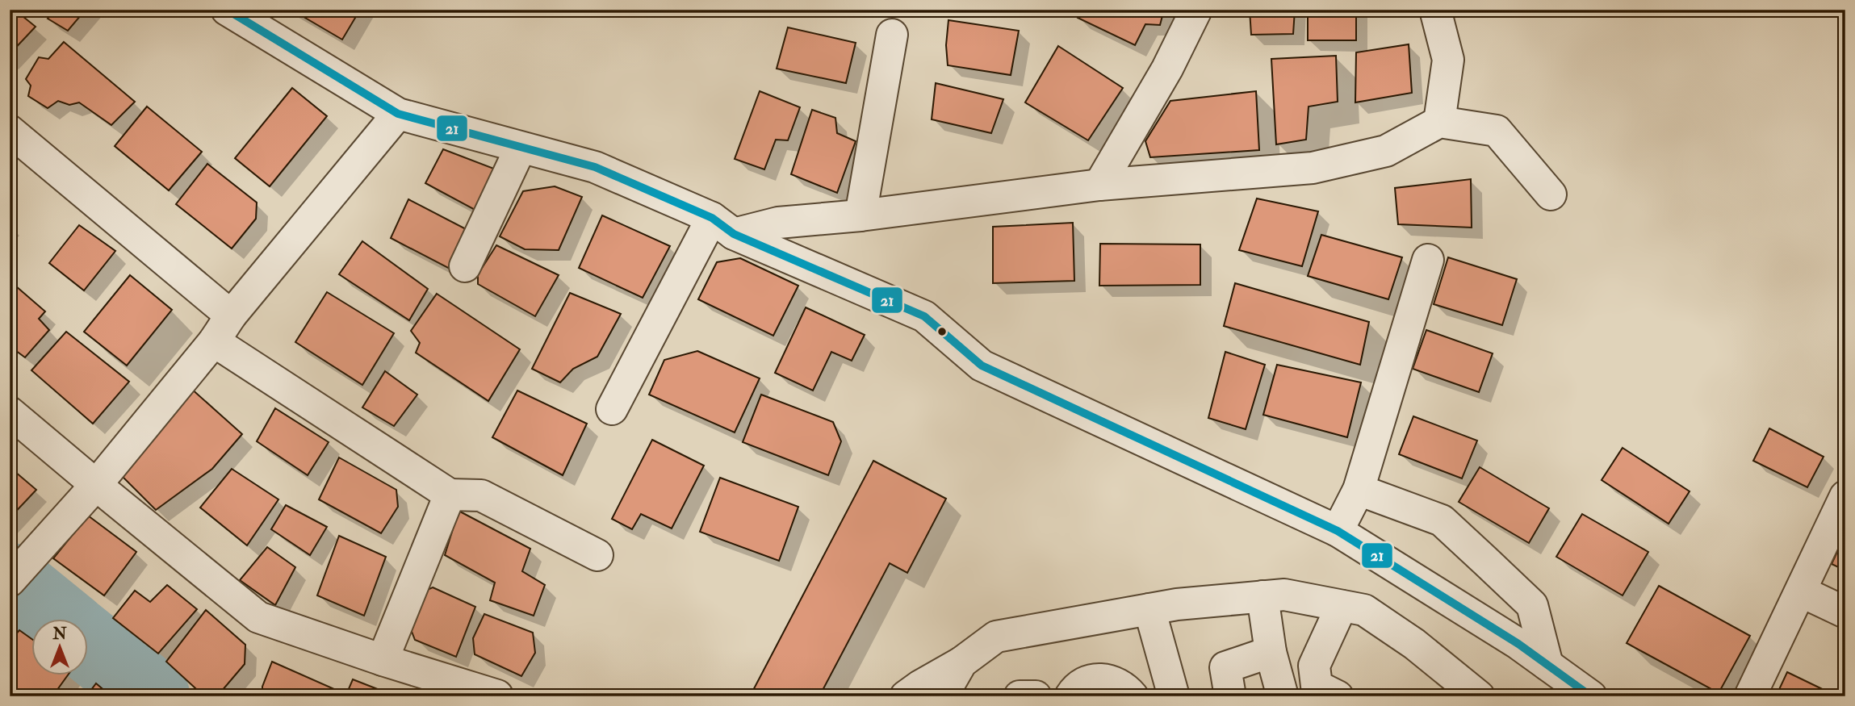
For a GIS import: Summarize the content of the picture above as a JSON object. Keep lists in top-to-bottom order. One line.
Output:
{"lines":["transit line 21"],"north":"top"}
